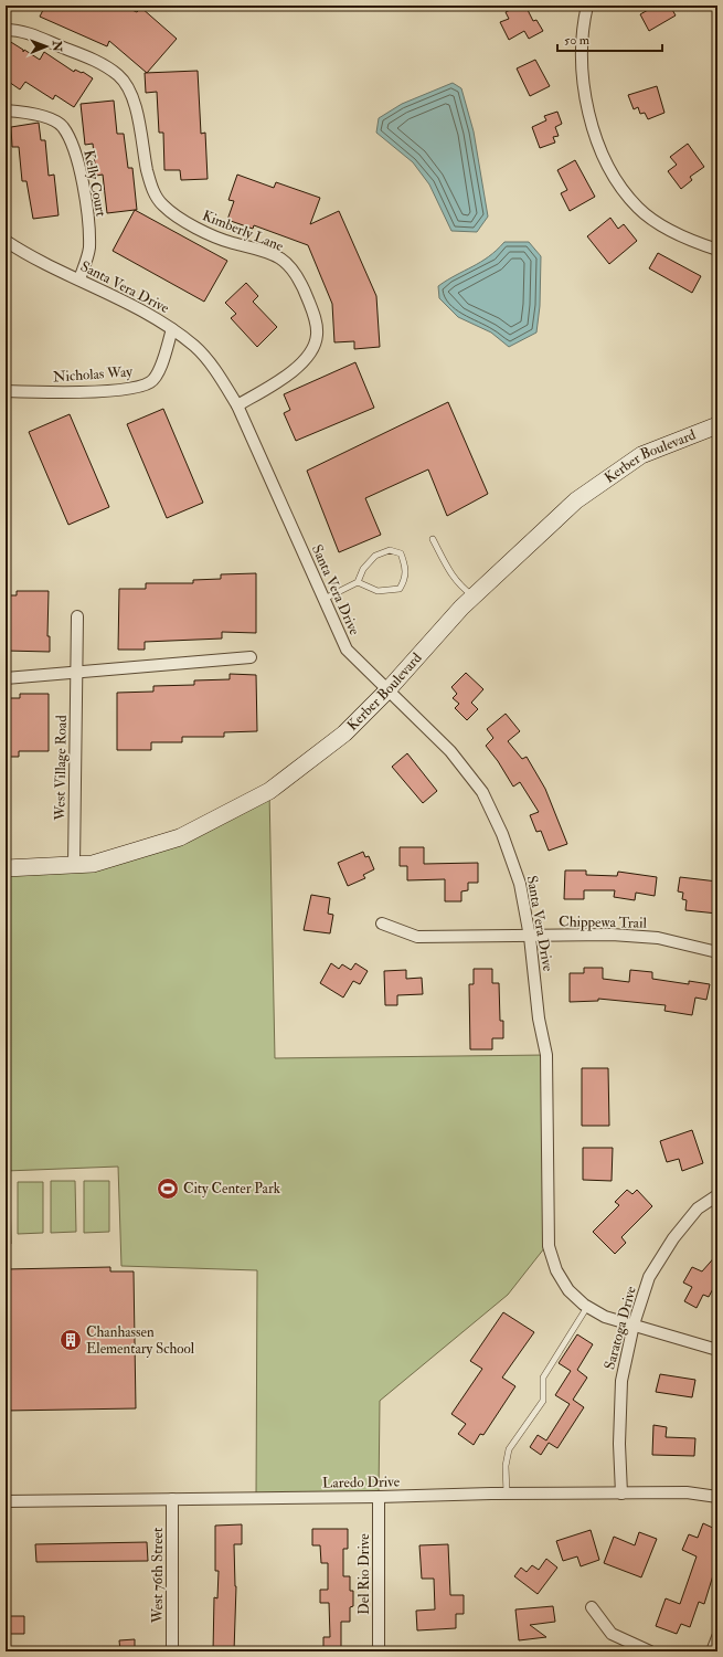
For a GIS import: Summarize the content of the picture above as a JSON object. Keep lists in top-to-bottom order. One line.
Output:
{"streets":{"street":["Kelly Court","Kimberly Lane","Santa Vera Drive","Nicholas Way","Kerber Boulevard","West Village Road","Chippewa Trail","Saratoga Drive","Laredo Drive","Del Rio Drive","West 76th Street"]},"crossings":[["Kelly Court","Santa Vera Drive"],["Kimberly Lane","Santa Vera Drive"],["Santa Vera Drive","Nicholas Way"],["Santa Vera Drive","Kerber Boulevard"],["Santa Vera Drive","Chippewa Trail"],["Santa Vera Drive","Saratoga Drive"],["Kerber Boulevard","West Village Road"],["Saratoga Drive","Laredo Drive"],["Laredo Drive","Del Rio Drive"],["Laredo Drive","West 76th Street"]],"places":{"sports":["City Center Park"],"building":["Chanhassen Elementary School"]},"scale_bar":"50 m","north":"right"}
